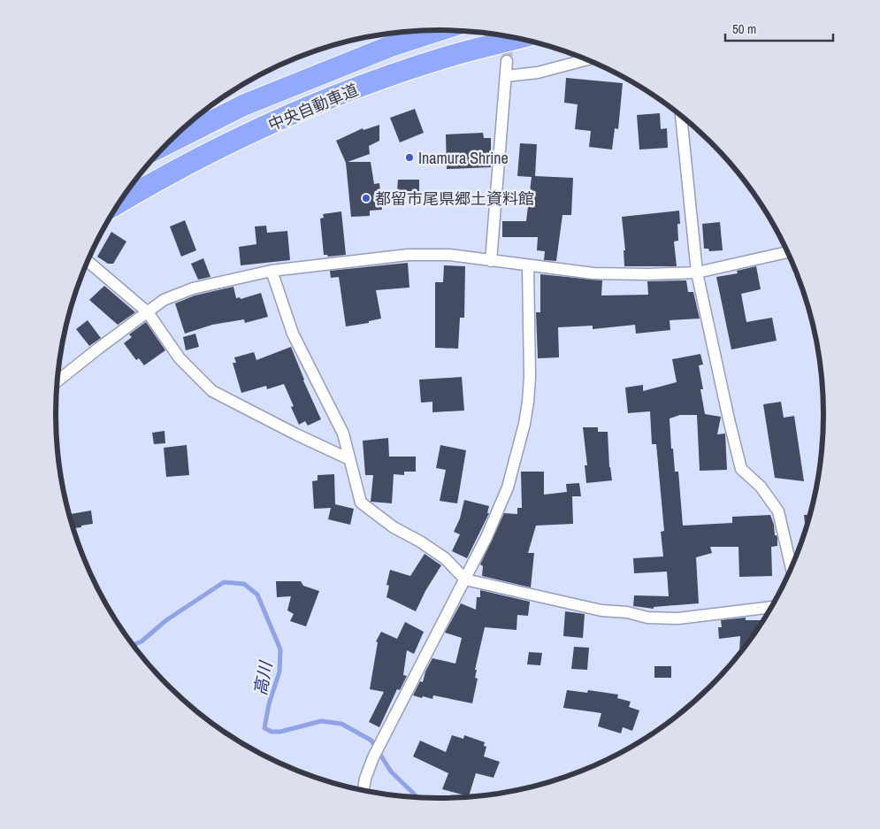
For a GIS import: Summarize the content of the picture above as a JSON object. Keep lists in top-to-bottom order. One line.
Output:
{"streets":{"highway":["中央自動車道"]},"water":["高川"],"places":["Inamura Shrine","都留市尾県郷土資料館"],"scale_bar":"50 m"}
